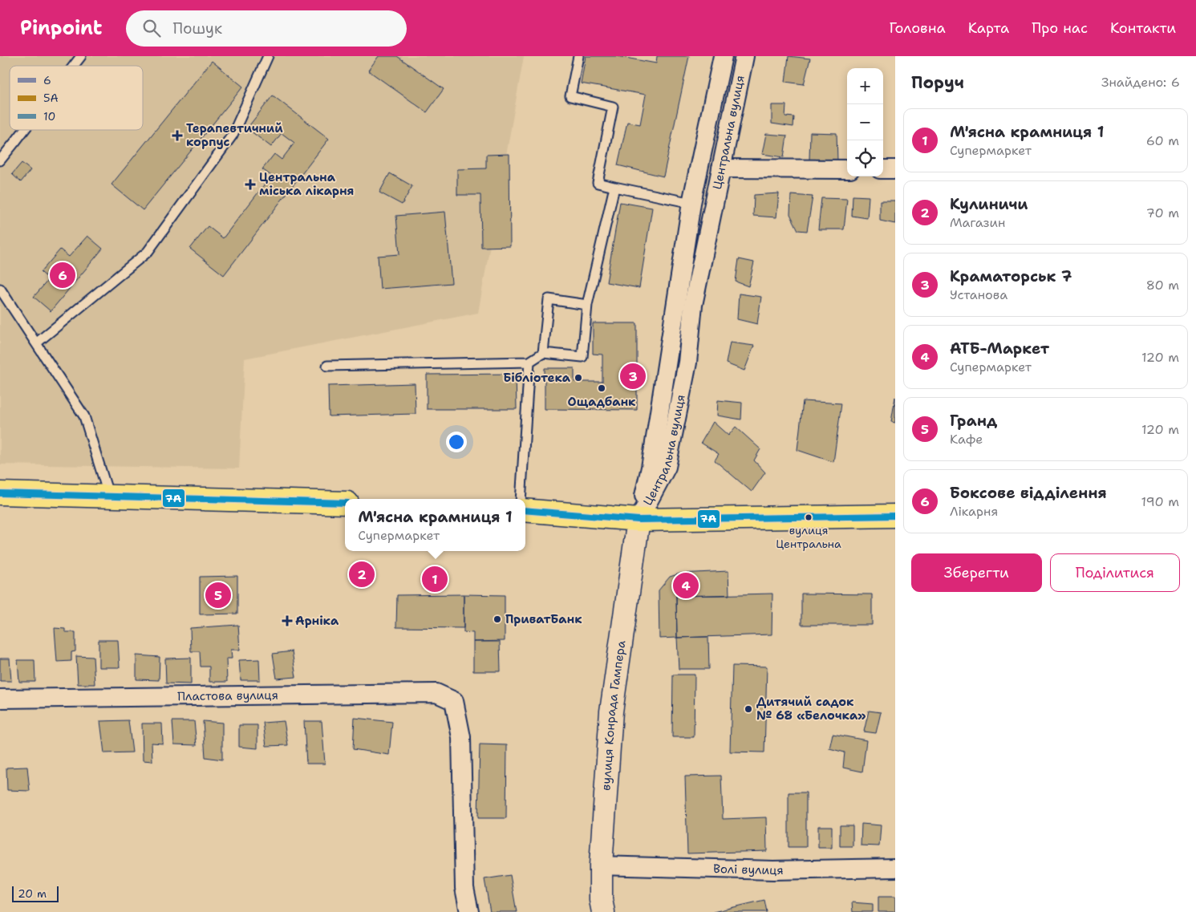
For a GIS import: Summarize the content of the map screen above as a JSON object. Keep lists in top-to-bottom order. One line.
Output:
{"streets":{"main road":["вулиця Конрада Гампера"],"street":["Центральна вулиця","Пластова вулиця","Волі вулиця"]},"crossings":[["Центральна вулиця","вулиця Конрада Гампера"],["вулиця Конрада Гампера","Волі вулиця"]],"places":{"health":["Терапевтичний корпус","Центральна міська лікарня","Арніка"],"other":["Бібліотека","Ощадбанк","вулиця Центральна","ПриватБанк","Дитячий садок № 68 «Белочка»"]},"lines":["transit line 7А"],"legend":["6","5А","10"],"scale_bar":"20 m","page":{"header":"Pinpoint","search":"Пошук","nav":["Головна","Карта","Про нас","Контакти"],"heading":["Поруч","Знайдено: 6"],"map_buttons":["+","−"],"list":[{"mark":"1","name":"М'ясна крамниця 1","note":"Супермаркет","value":"60 m"},{"mark":"2","name":"Кулиничи","note":"Магазин","value":"70 m"},{"mark":"3","name":"Краматорськ 7","note":"Установа","value":"80 m"},{"mark":"4","name":"АТБ-Маркет","note":"Супермаркет","value":"120 m"},{"mark":"5","name":"Гранд","note":"Кафе","value":"120 m"},{"mark":"6","name":"Боксове відділення","note":"Лікарня","value":"190 m"}],"pins":["6","3","2","1","4","5"],"popup":["М'ясна крамниця 1","Супермаркет"],"buttons":["Зберегти","Поділитися"],"scale":"20 m"}}
